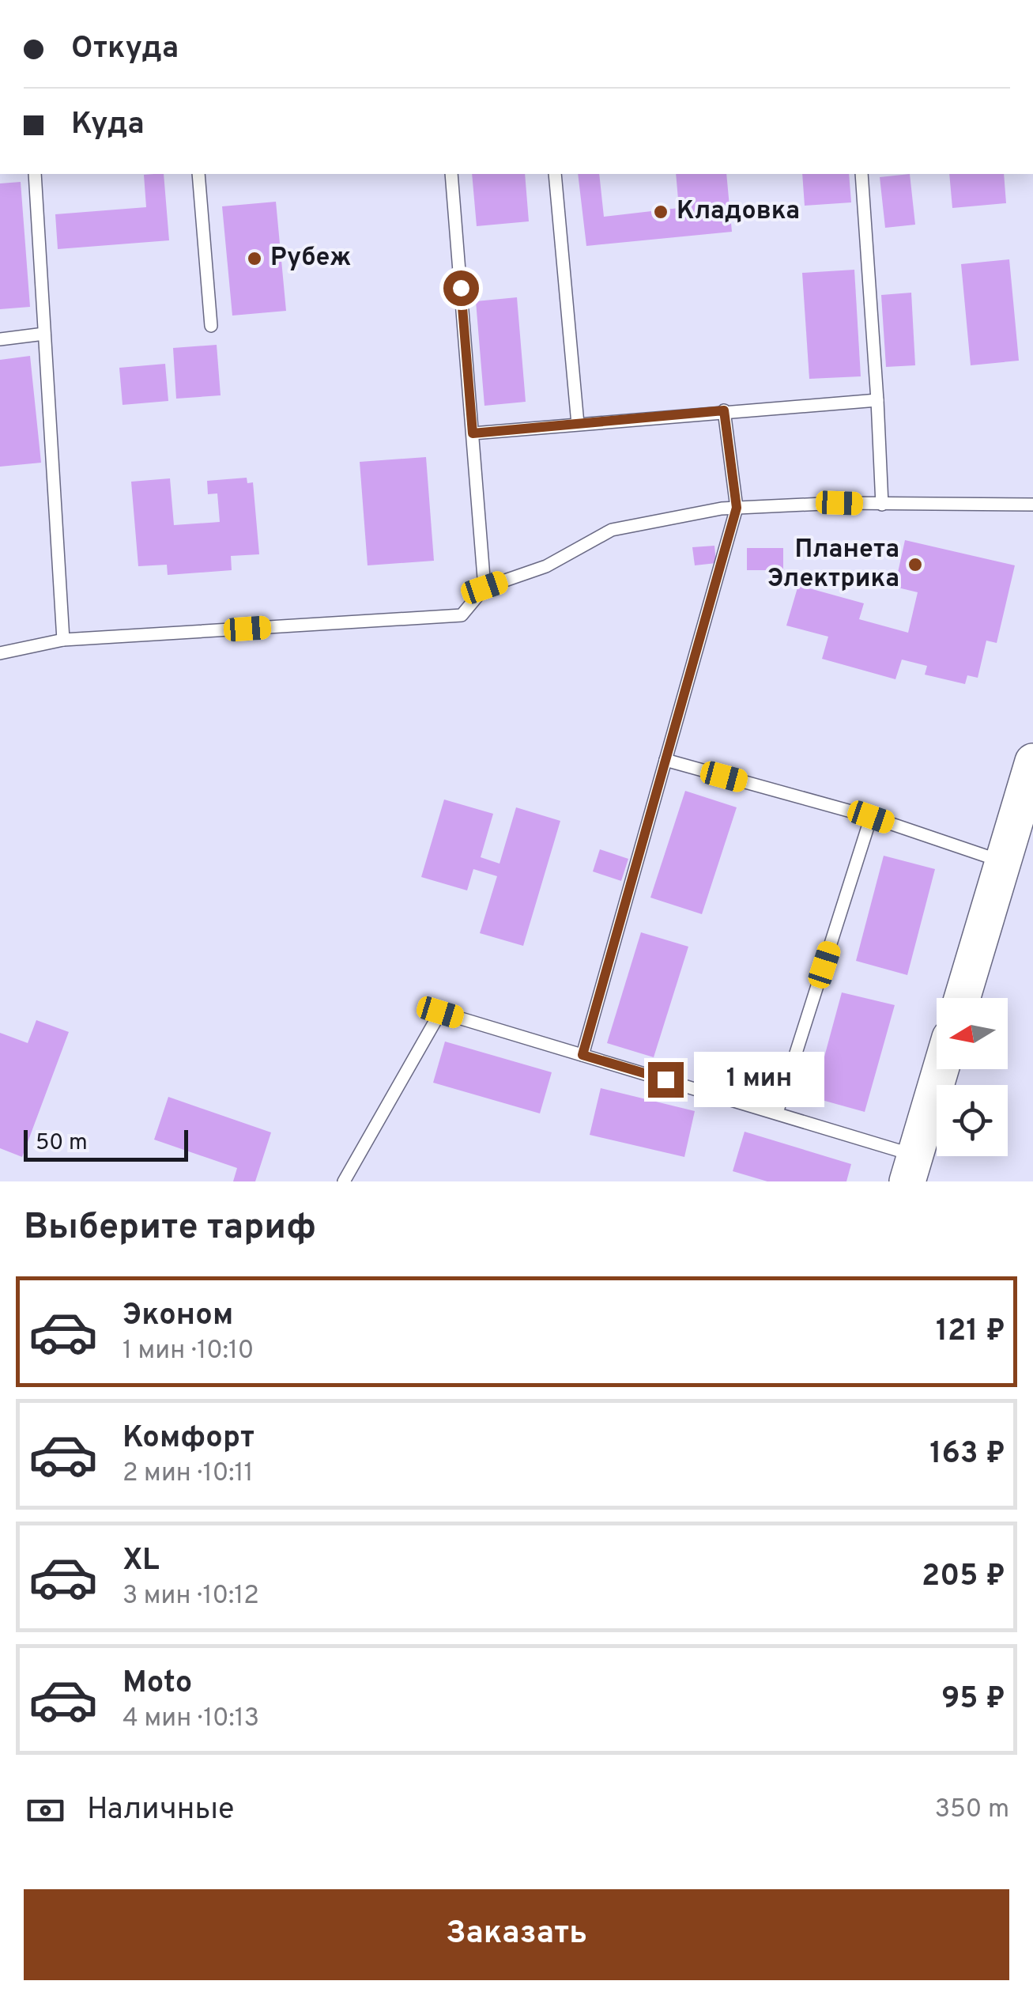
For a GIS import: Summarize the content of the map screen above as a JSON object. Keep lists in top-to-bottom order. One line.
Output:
{"places":["Кладовка","Рубеж","Планета Электрика"],"scale_bar":"50 m","north":"left","page":{"banner":["Откуда","Куда"],"bubble":"1 мин","scale":"50 m","heading":"Выберите тариф","list":[{"name":"Эконом","note":"1 мин · 10:10","value":"121 ₽"},{"name":"Комфорт","note":"2 мин · 10:11","value":"163 ₽"},{"name":"XL","note":"3 мин · 10:12","value":"205 ₽"},{"name":"Moto","note":"4 мин · 10:13","value":"95 ₽"}],"pay":["Наличные","350 m"],"buttons":"Заказать"}}
